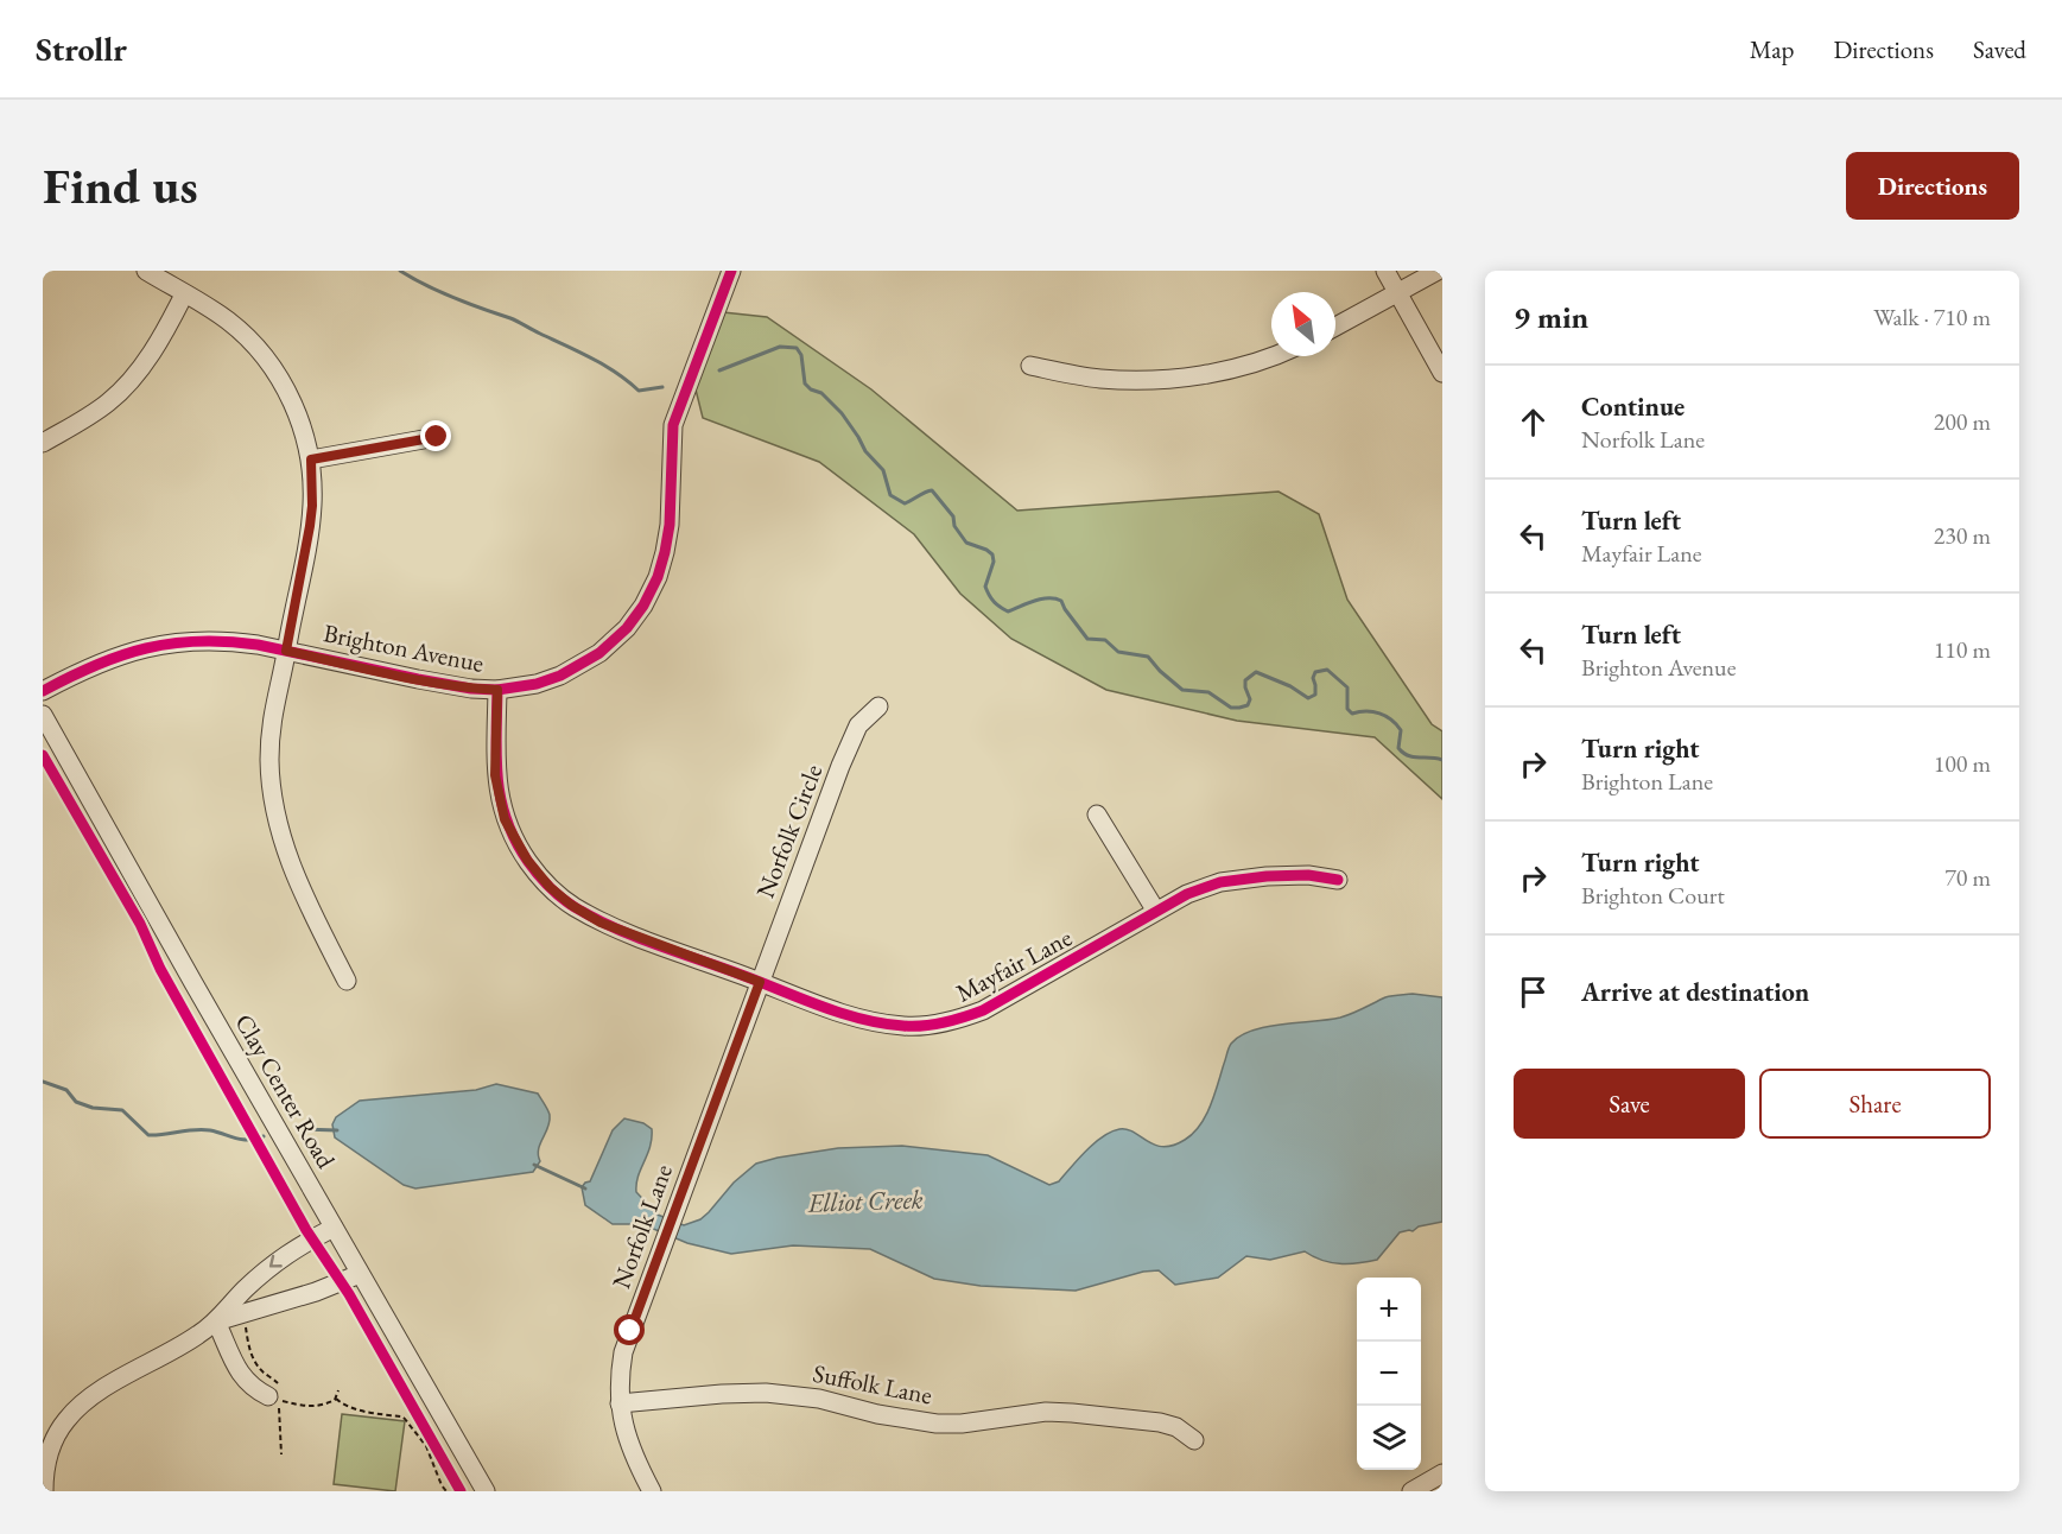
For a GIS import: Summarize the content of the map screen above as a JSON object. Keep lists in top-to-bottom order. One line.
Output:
{"streets":{"street":["Brighton Avenue","Norfolk Circle","Mayfair Lane","Clay Center Road","Norfolk Lane","Suffolk Lane"]},"crossings":[["Brighton Avenue","Mayfair Lane"],["Norfolk Circle","Mayfair Lane"],["Norfolk Circle","Norfolk Lane"],["Mayfair Lane","Norfolk Lane"],["Norfolk Lane","Suffolk Lane"]],"water":["Elliot Creek"],"north":"top left","page":{"header":"Strollr","nav":["Map","Directions","Saved"],"buttons":["Directions",["Save","Share"]],"title":"Find us","heading":["9 min","Walk · 710 m"],"list":[["Continue","Norfolk Lane","200 m"],["Turn left","Mayfair Lane","230 m"],["Turn left","Brighton Avenue","110 m"],["Turn right","Brighton Lane","100 m"],["Turn right","Brighton Court","70 m"],"Arrive at destination"],"map_buttons":["+","−"]}}
